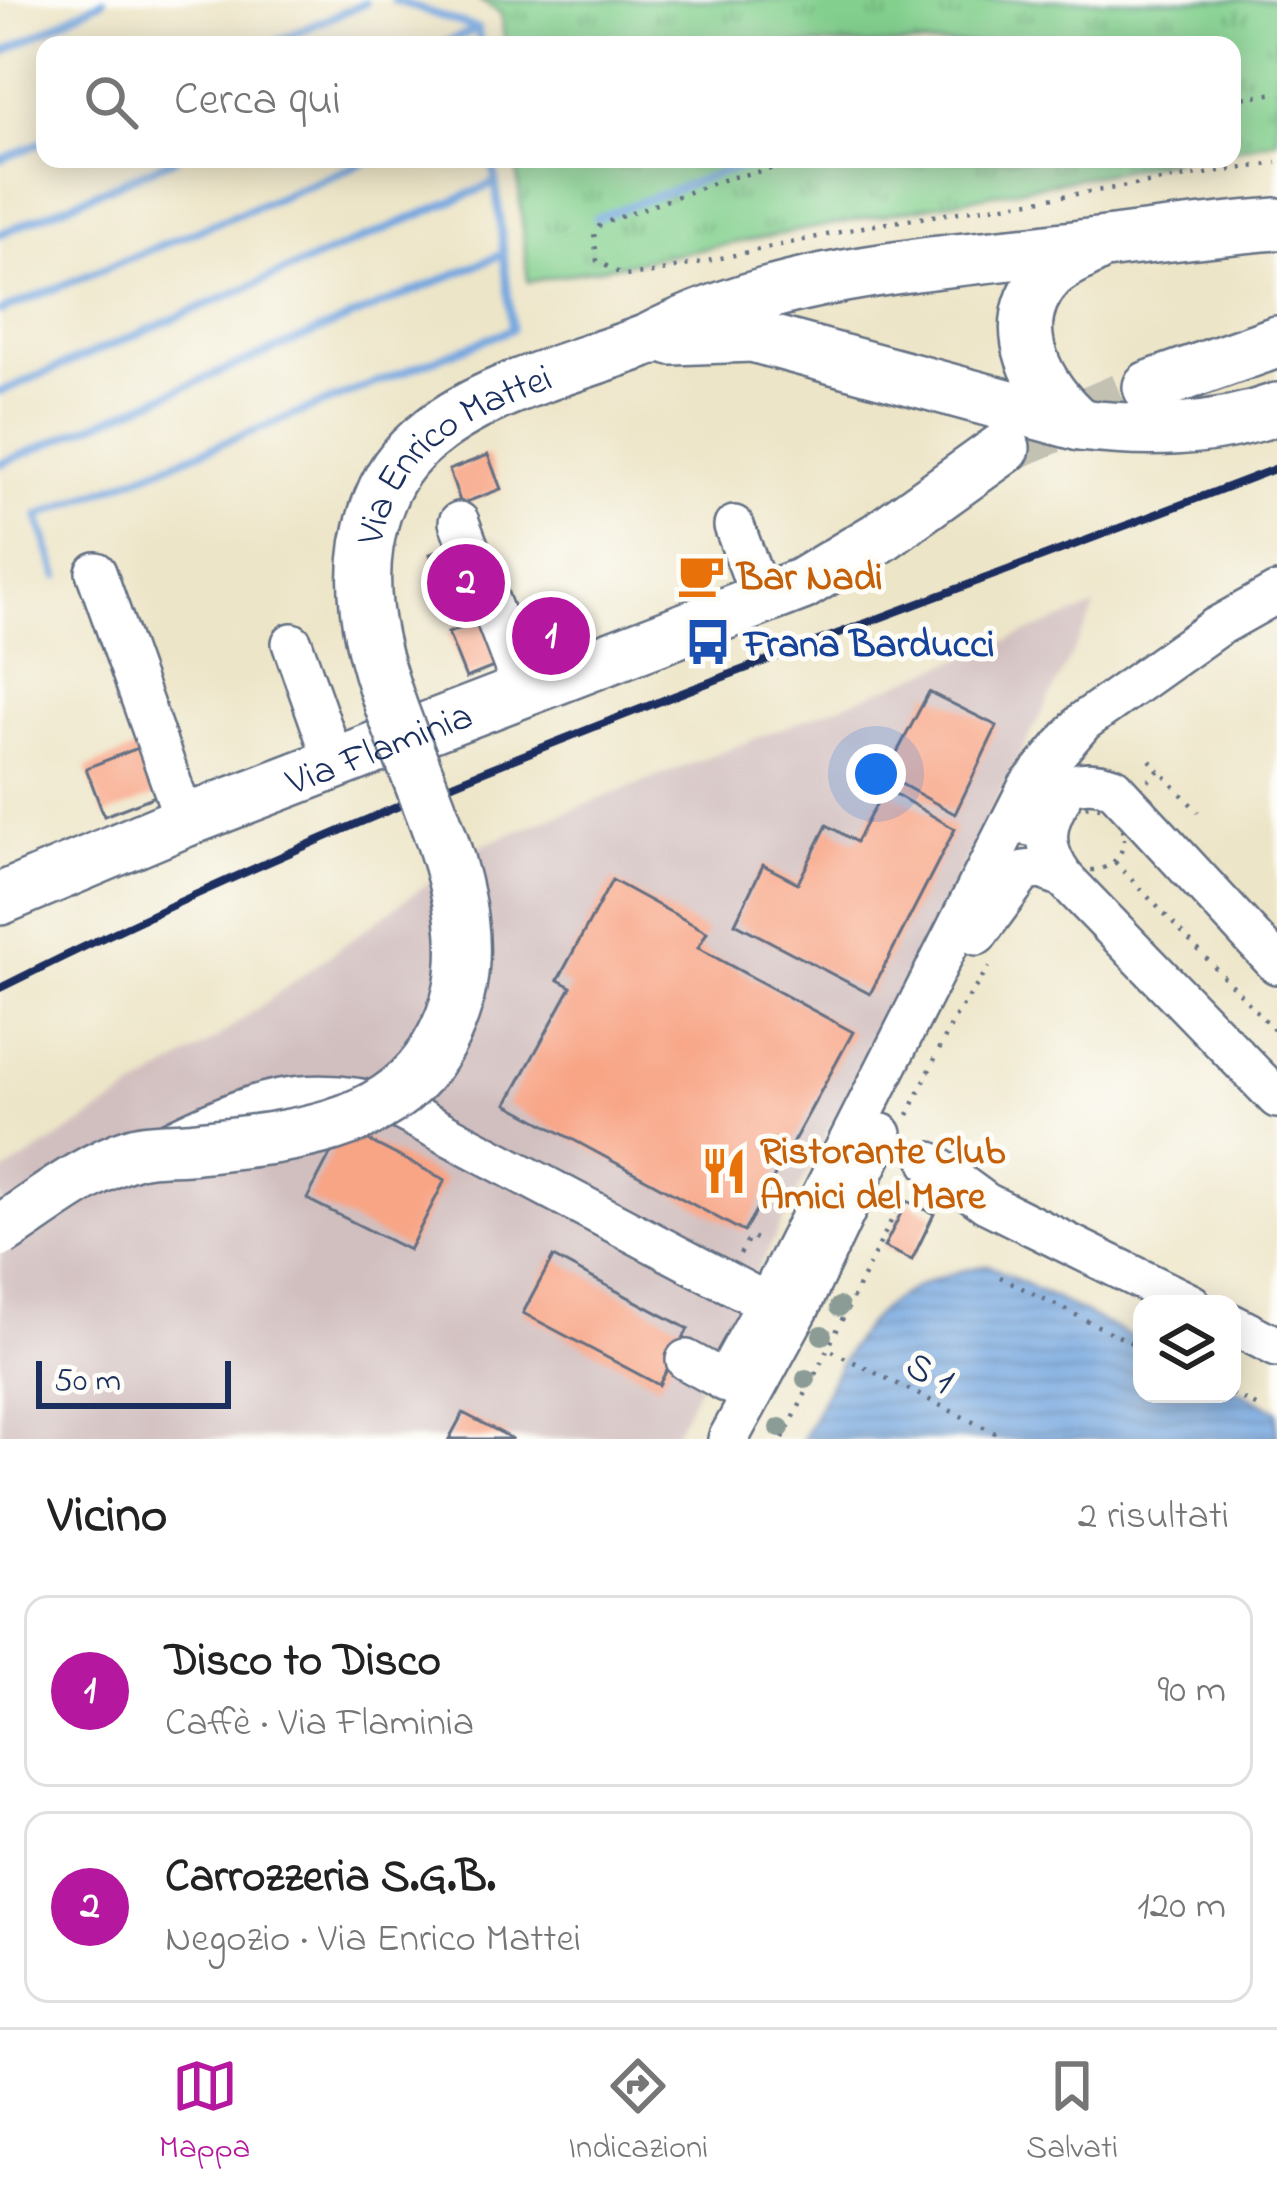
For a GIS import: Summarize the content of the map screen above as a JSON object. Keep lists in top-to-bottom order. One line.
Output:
{"streets":{"main road":["Via Enrico Mattei","Via Flaminia"],"path":["S 1"]},"places":{"cafe":["Bar Nadi"],"bus stop":["Frana Barducci"],"restaurant":["Ristorante Club Amici del Mare"]},"scale_bar":"50 m","page":{"search":"Cerca qui","pins":["2","1"],"scale":"50 m","heading":["Vicino","2 risultati"],"list":[{"mark":"1","name":"Disco to Disco","note":"Caffè · Via Flaminia","value":"90 m"},{"mark":"2","name":"Carrozzeria S.G.B.","note":"Negozio · Via Enrico Mattei","value":"120 m"}],"nav":["Mappa","Indicazioni","Salvati"]}}
